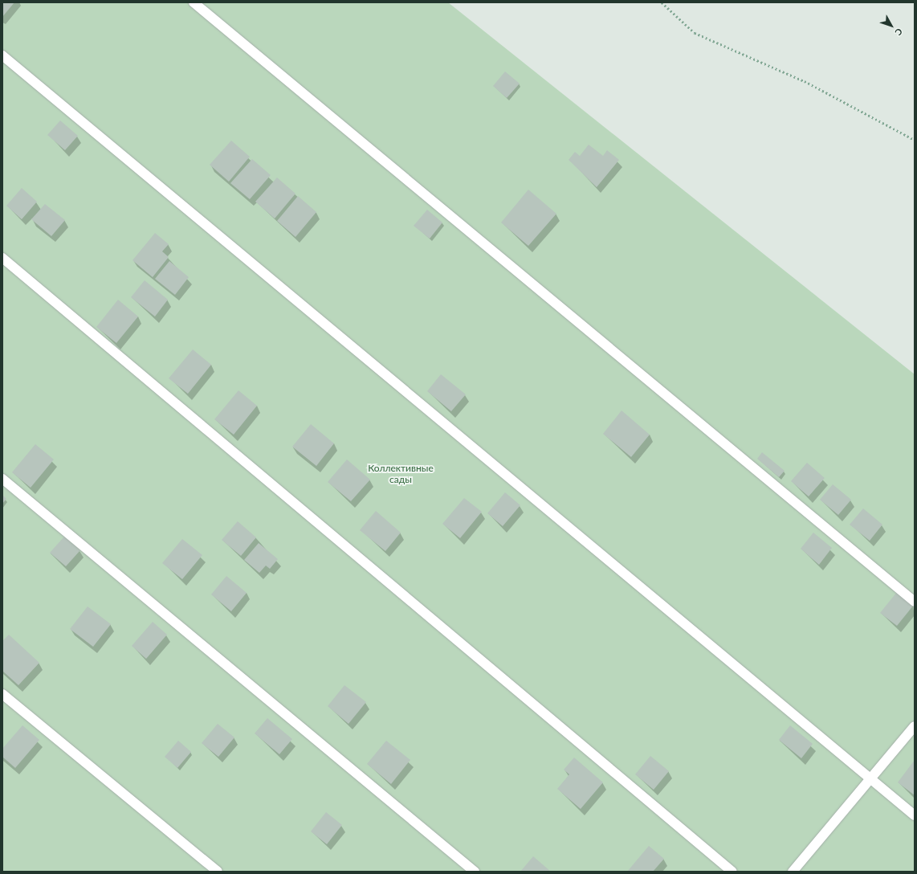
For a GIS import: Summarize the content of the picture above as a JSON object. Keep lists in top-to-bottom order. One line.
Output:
{"parks":["Коллективные сады"],"north":"bottom right"}
